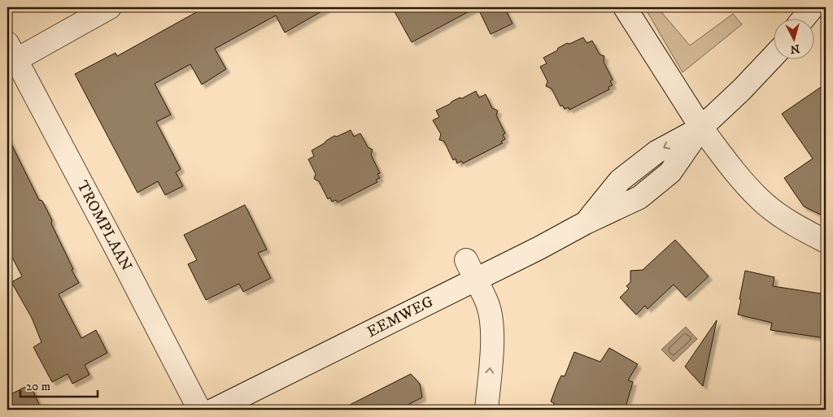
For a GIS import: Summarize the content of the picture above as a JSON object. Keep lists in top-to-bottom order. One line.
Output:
{"streets":{"main road":["TROMPLAAN","EEMWEG"]},"scale_bar":"20 m","north":"bottom"}
